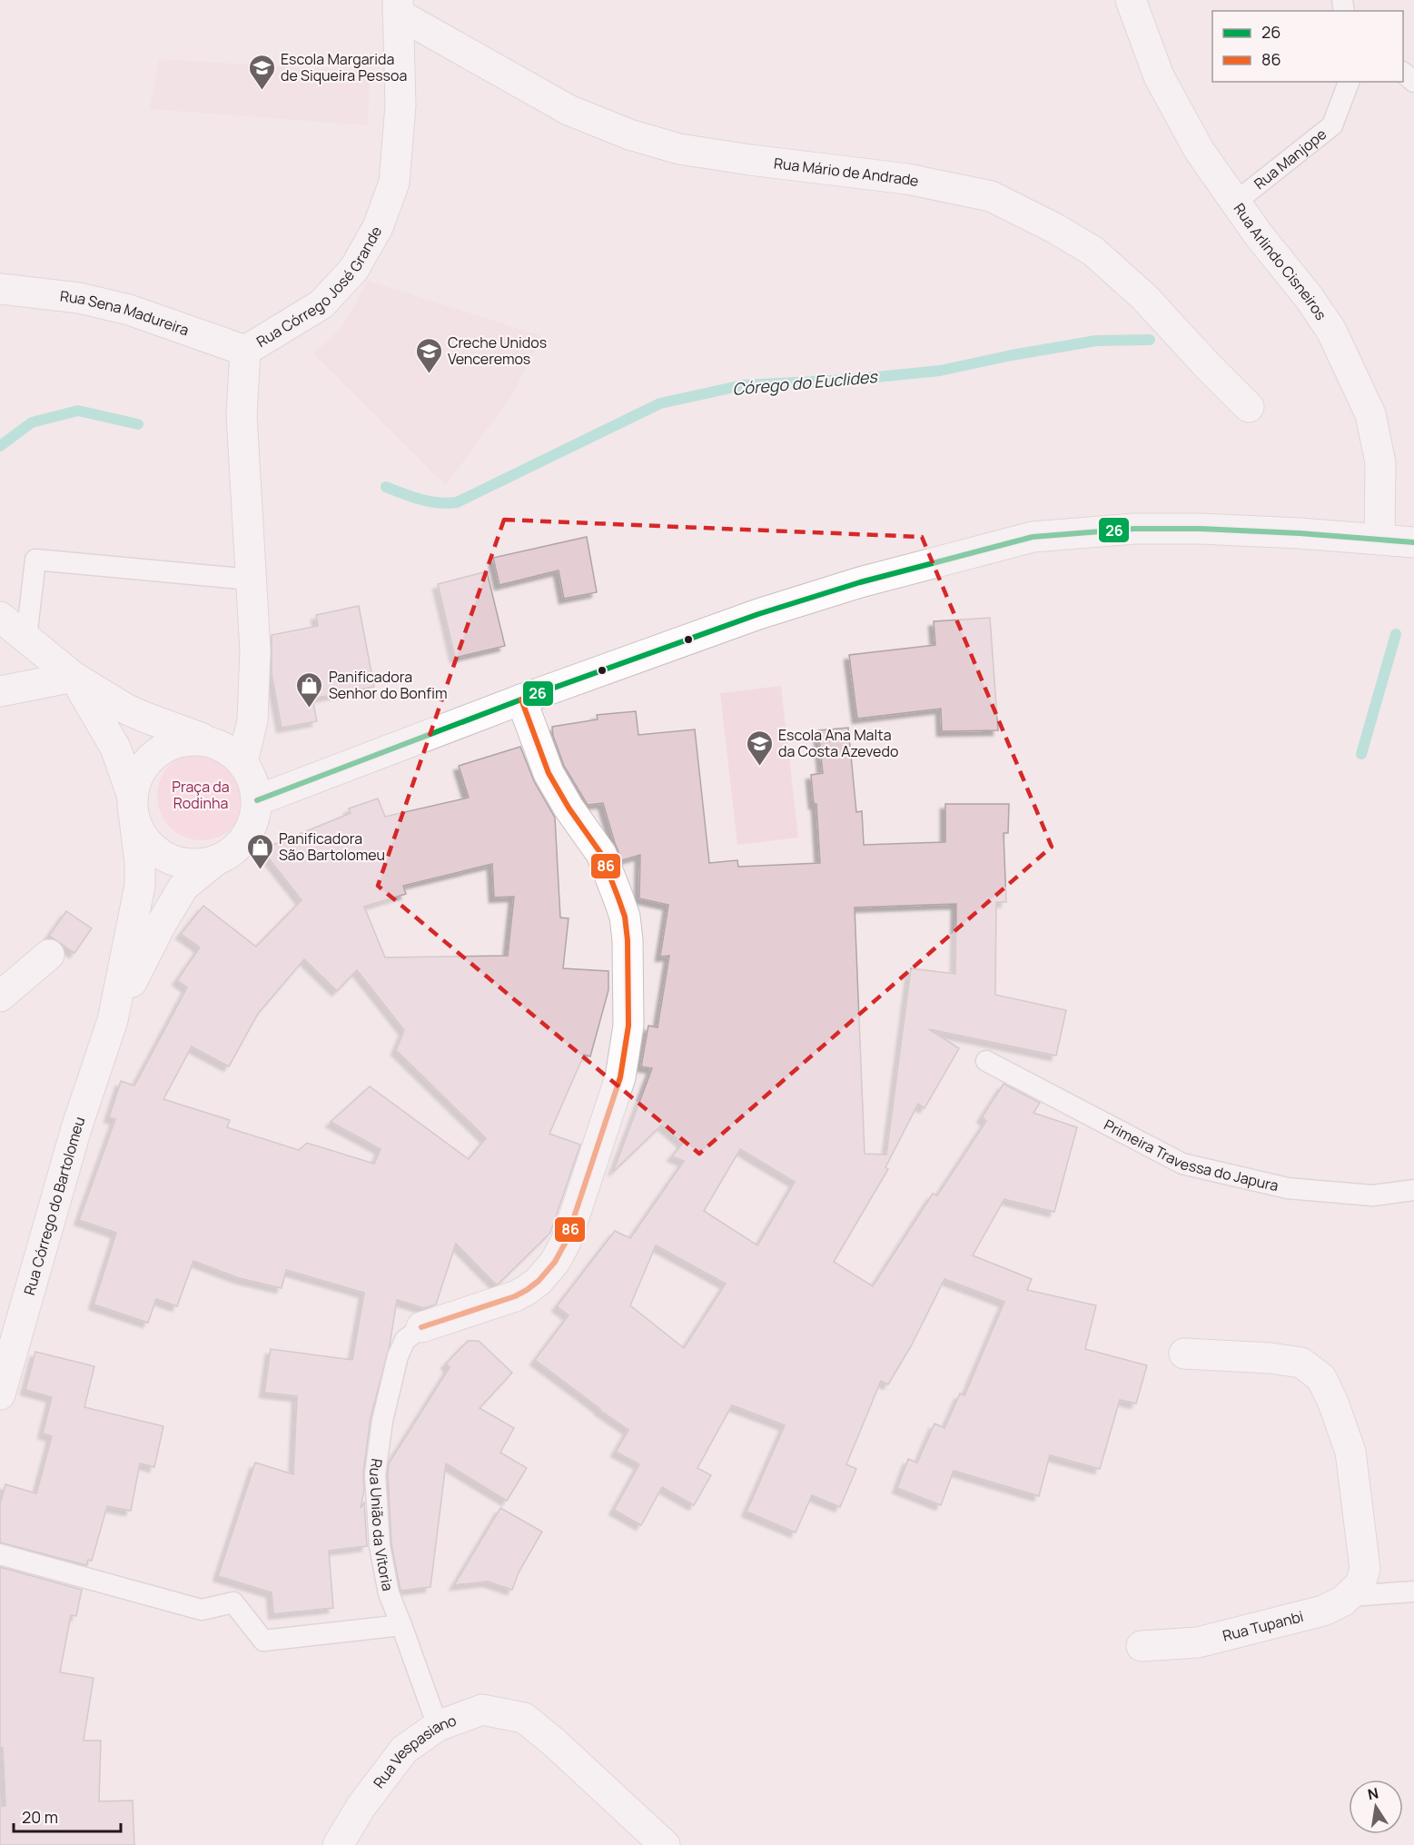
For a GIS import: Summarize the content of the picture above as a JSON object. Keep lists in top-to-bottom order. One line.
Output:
{"streets":{"street":["Rua Mário de Andrade","Rua Arlindo Cisneiros","Rua Córrego José Grande","Rua Sena Madureira","Rua Córrego do Bartolomeu","Rua Tupanbi","Rua Vespasiano"],"lane":["Rua Manjope","Primeira Travessa do Japura","Rua União da Vitoria"]},"crossings":[["Rua Manjope","Rua Arlindo Cisneiros"],["Rua Mário de Andrade","Rua Córrego José Grande"],["Rua Córrego José Grande","Rua Sena Madureira"],["Rua Córrego José Grande","Rua Córrego do Bartolomeu"],["Rua União da Vitoria","Rua Vespasiano"]],"water":["Córego do Euclides"],"parks":["Praça da Rodinha"],"places":{"school or university":["Escola Margarida de Siqueira Pessoa","Creche Unidos Venceremos","Escola Ana Malta da Costa Azevedo"],"shop":["Panificadora Senhor do Bonfim","Panificadora São Bartolomeu"]},"lines":["transit line 26","transit line 86"],"legend":["26","86"],"scale_bar":"20 m","north":"top"}
